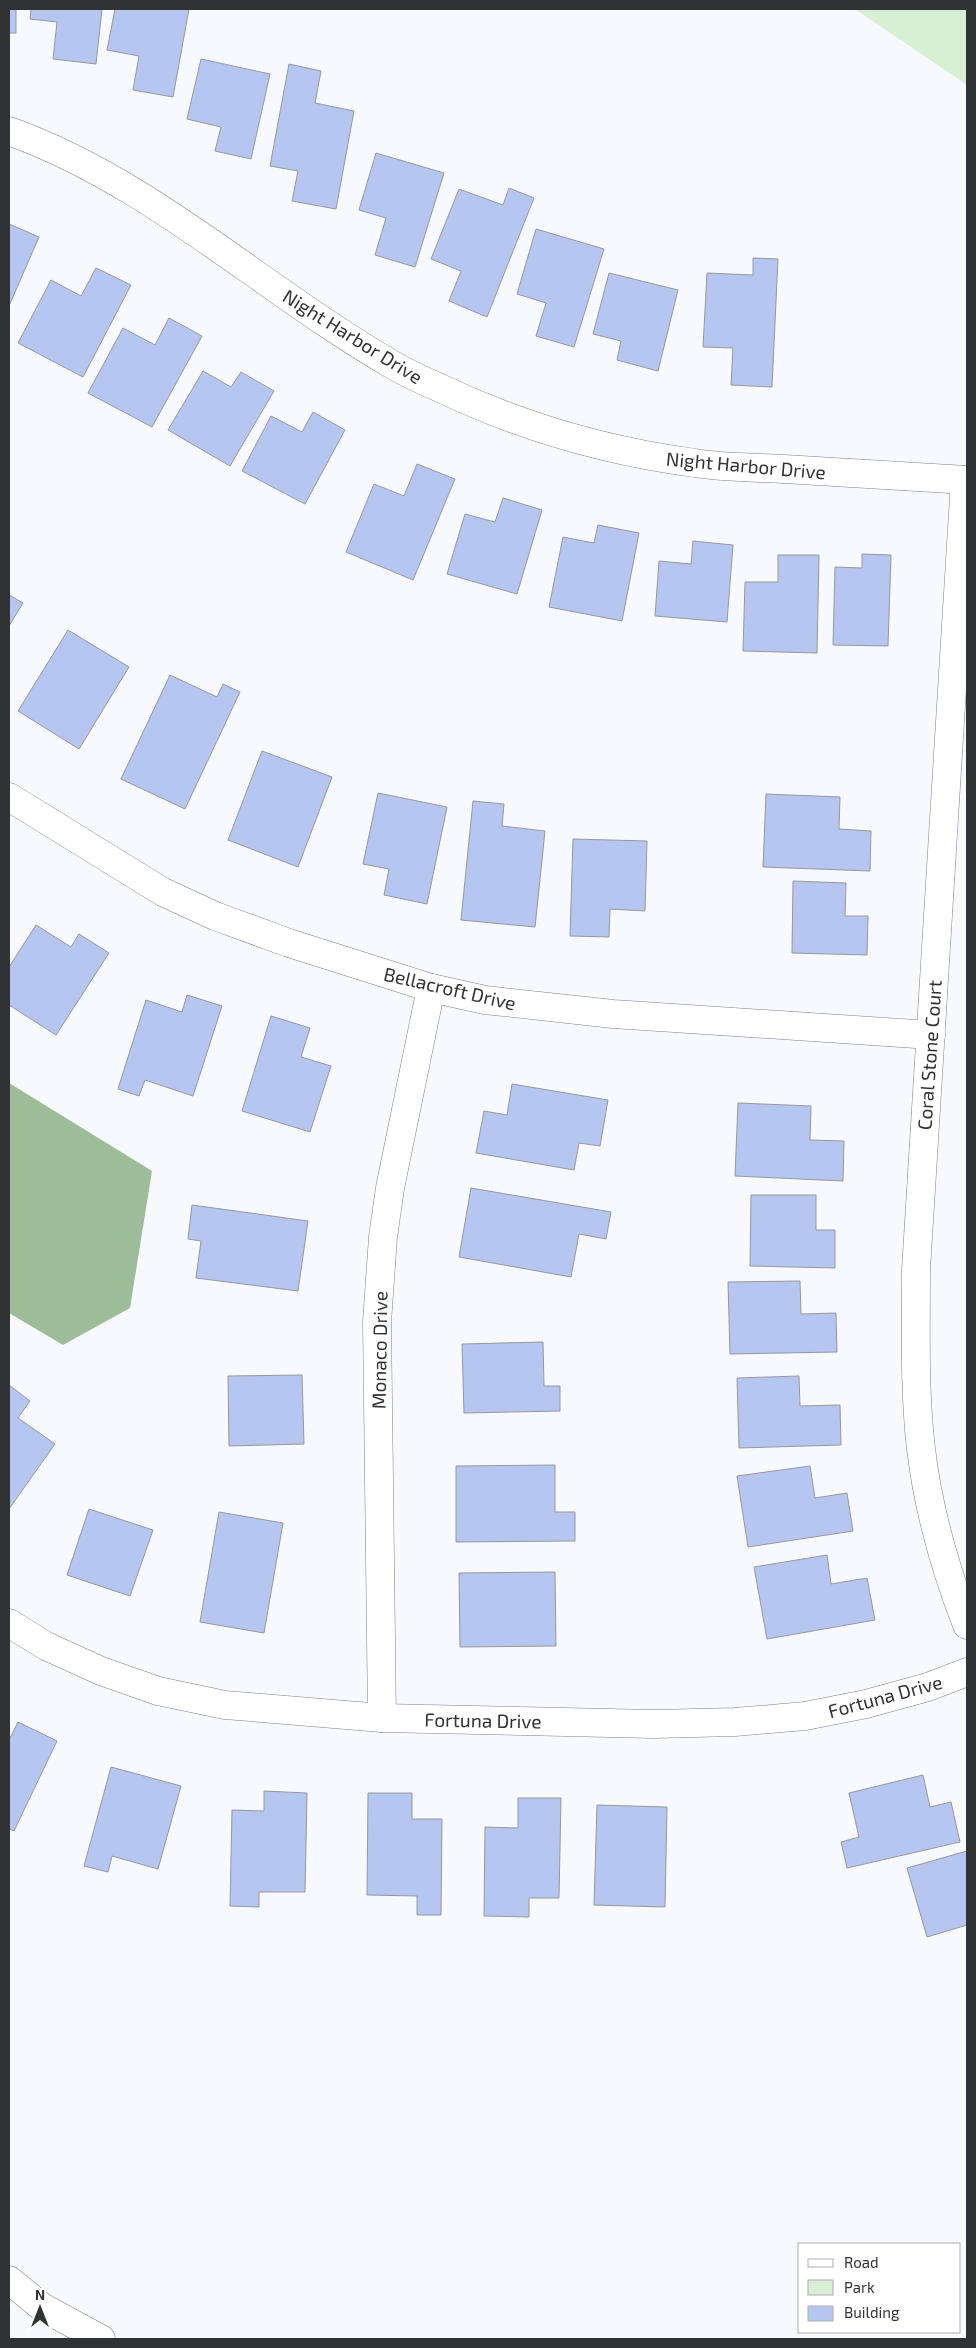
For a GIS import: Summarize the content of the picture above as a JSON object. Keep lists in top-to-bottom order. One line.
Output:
{"streets":{"street":["Night Harbor Drive","Bellacroft Drive","Coral Stone Court","Monaco Drive","Fortuna Drive"]},"crossings":[["Night Harbor Drive","Coral Stone Court"],["Bellacroft Drive","Coral Stone Court"],["Bellacroft Drive","Monaco Drive"],["Monaco Drive","Fortuna Drive"]],"legend":["Road","Park","Building"],"north":"top"}
